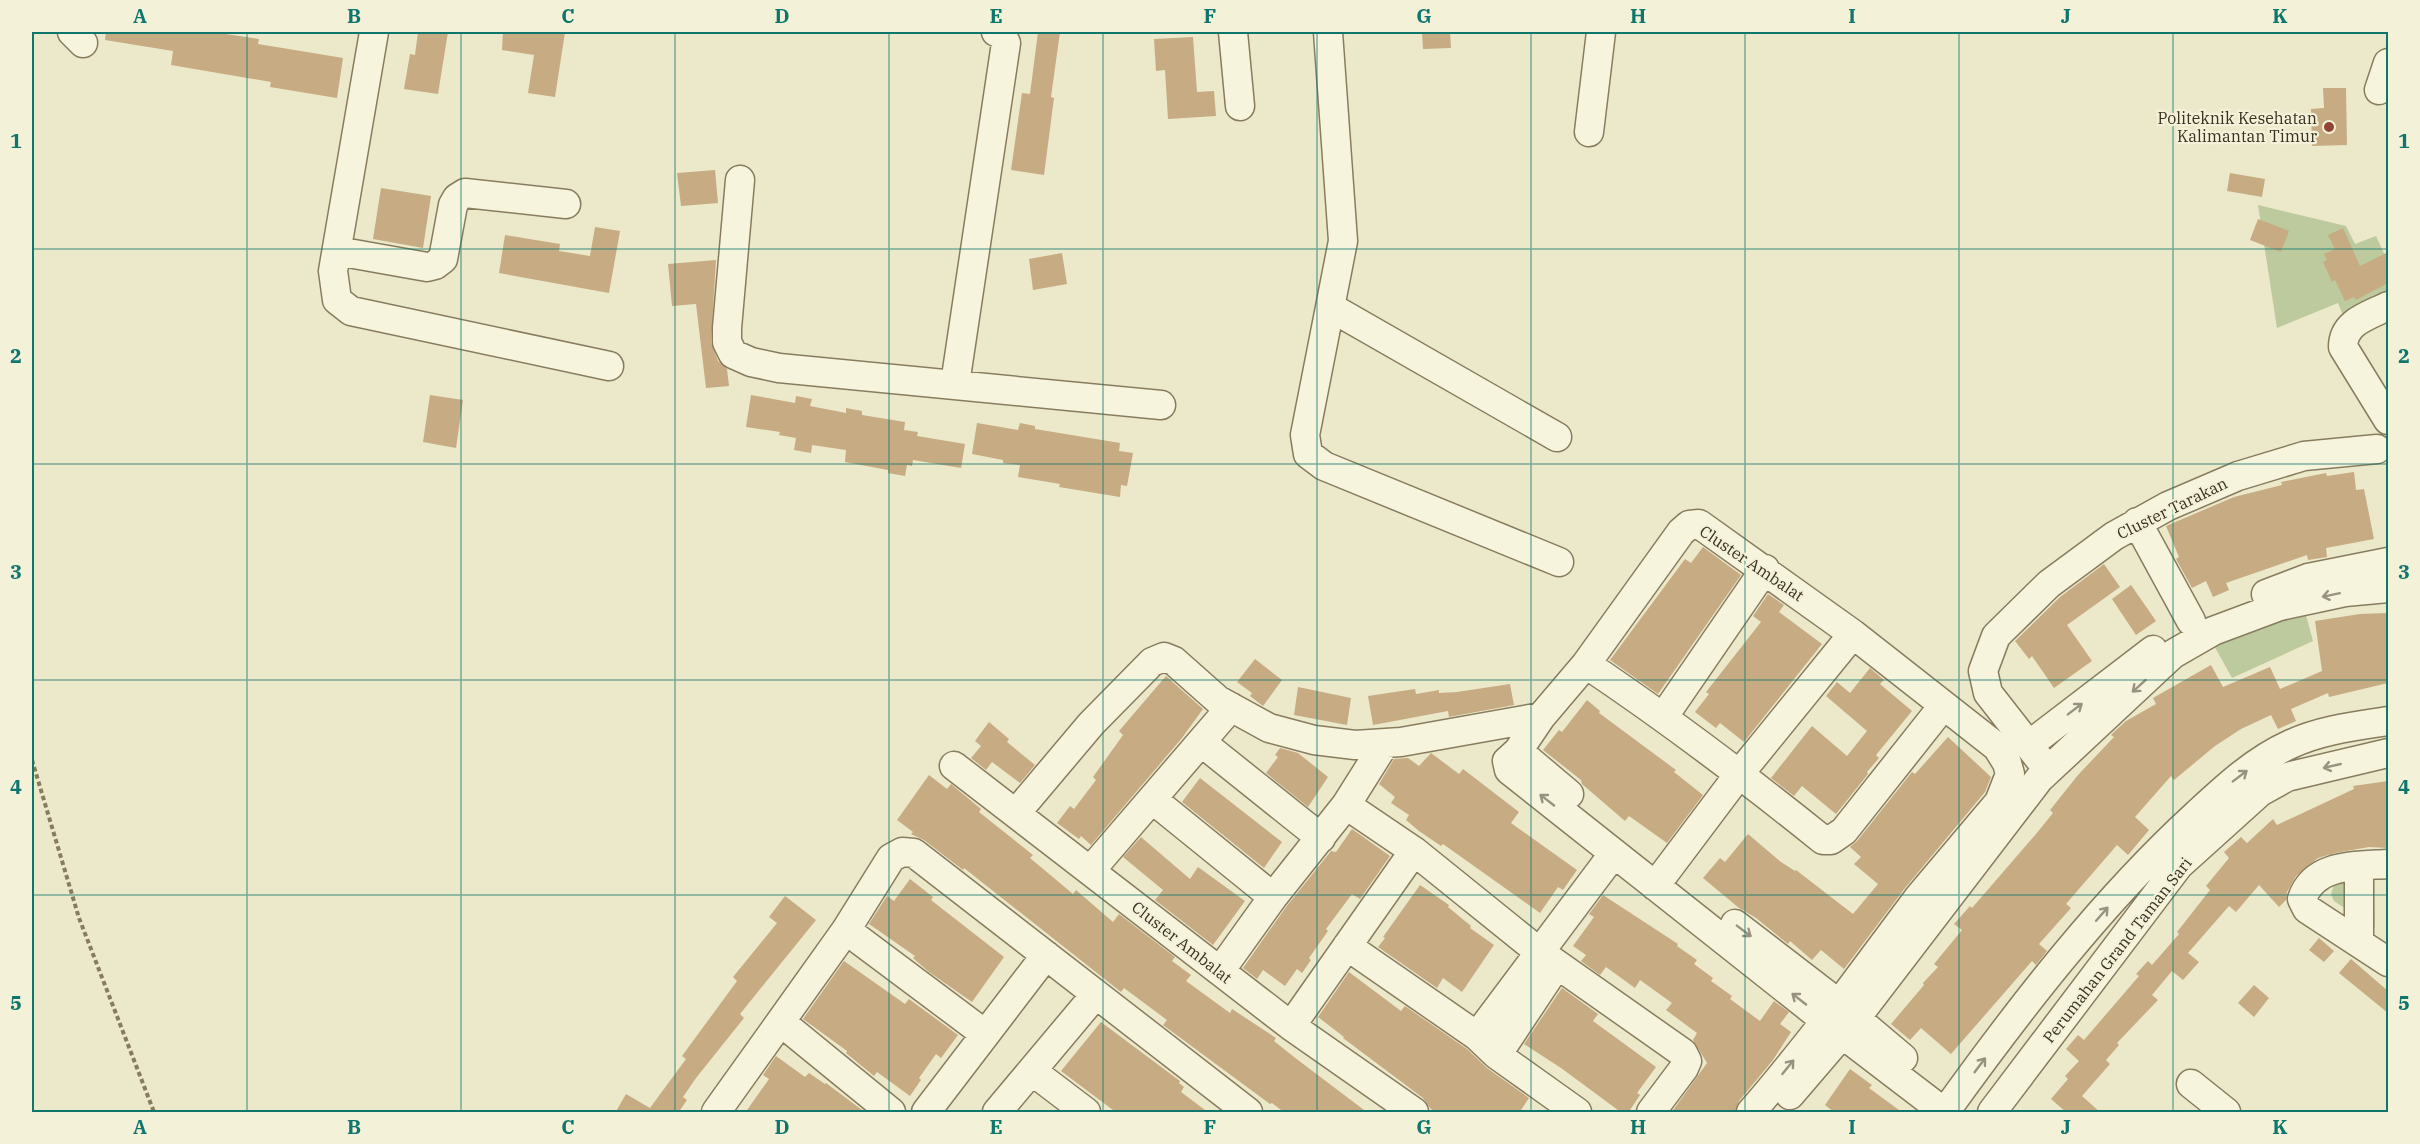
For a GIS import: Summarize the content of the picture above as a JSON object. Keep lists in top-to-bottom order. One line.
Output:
{"streets":{"street":["Cluster Tarakan","Cluster Ambalat","Perumahan Grand Taman Sari"]},"crossings":[["Cluster Tarakan","Cluster Ambalat"]],"places":["Politeknik Kesehatan Kalimantan Timur"],"grid":{"columns":["A","B","C","D","E","F","G","H","I","J","K"],"rows":["1","2","3","4","5"]}}
